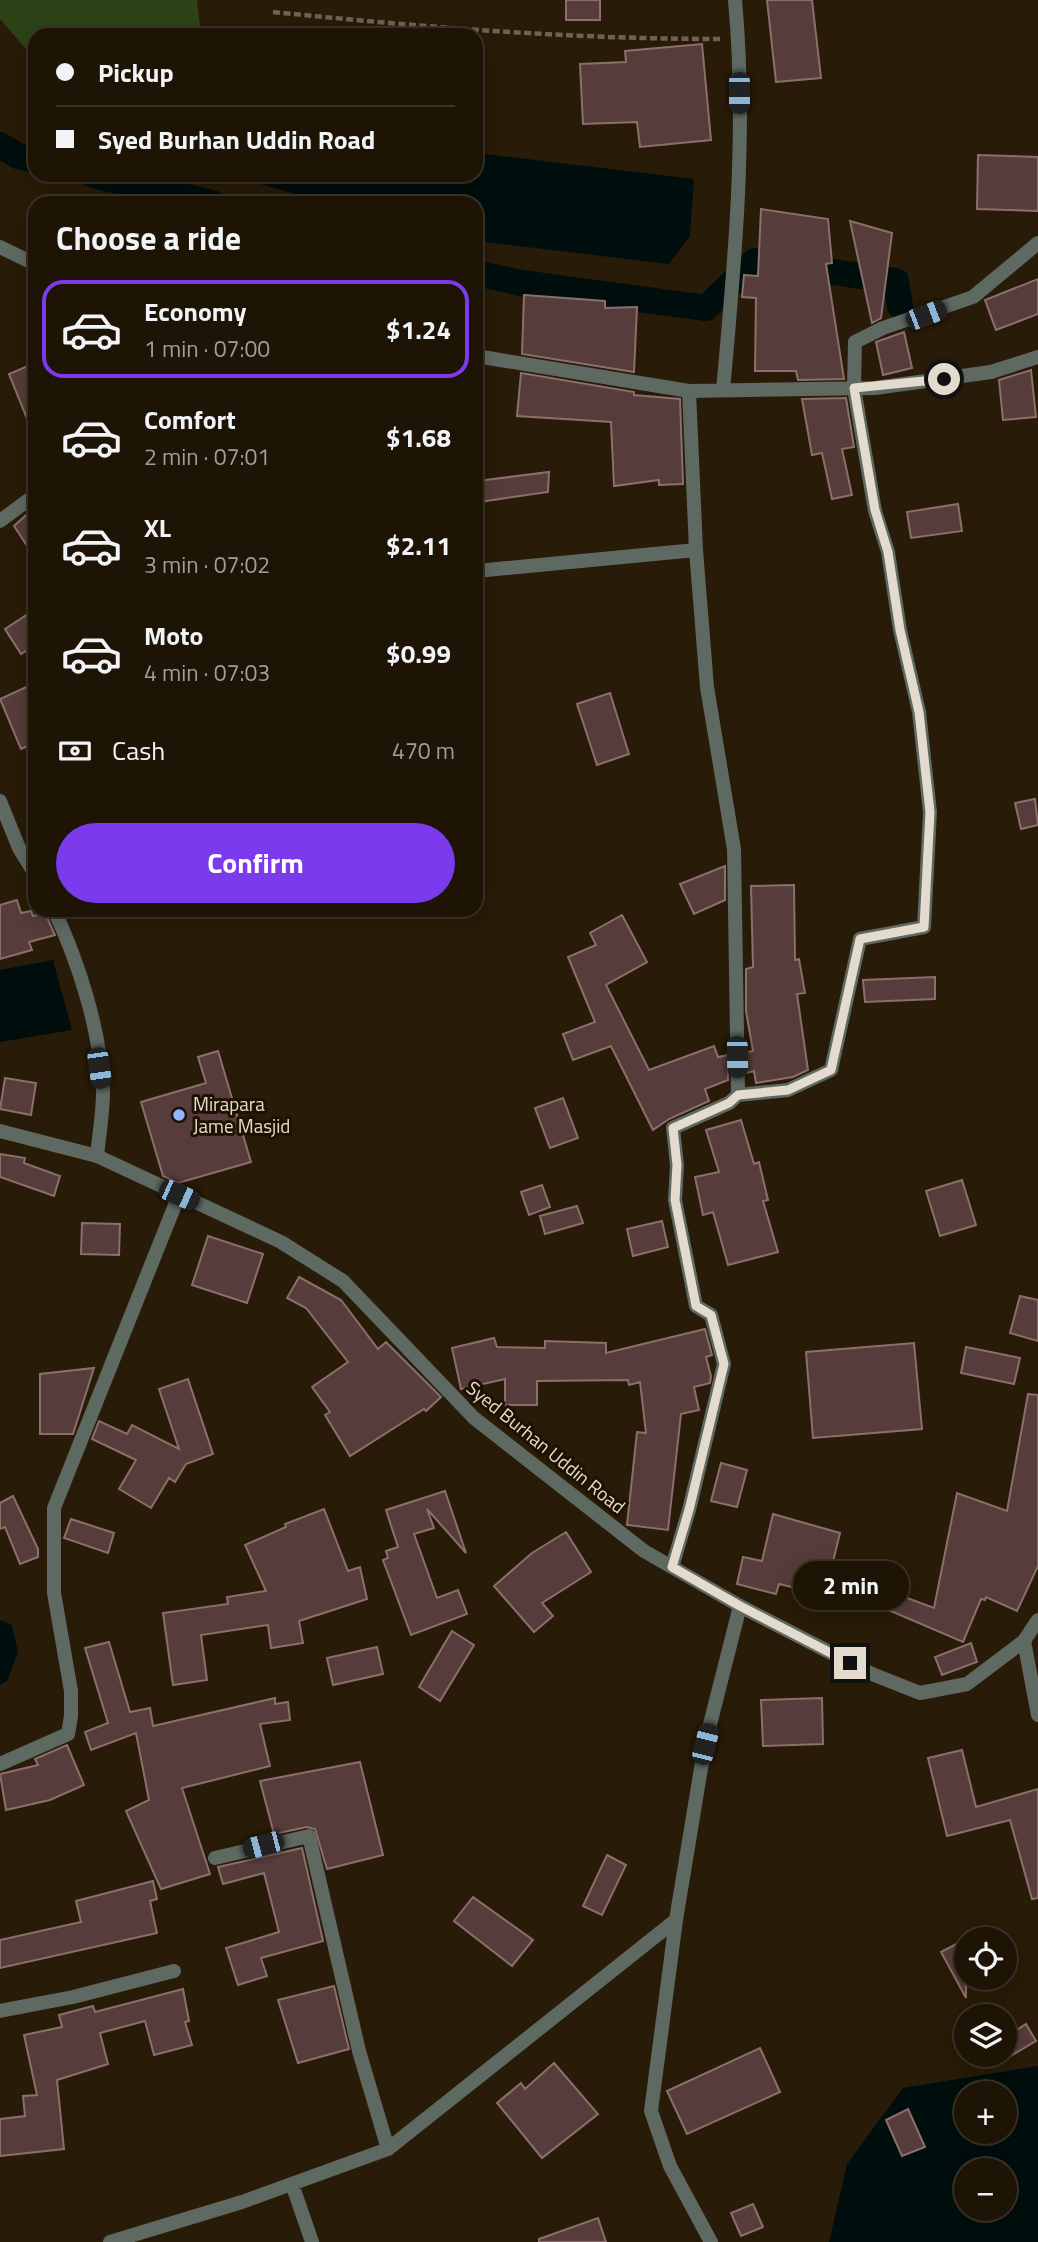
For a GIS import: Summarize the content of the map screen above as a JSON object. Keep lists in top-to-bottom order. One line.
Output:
{"streets":{"street":["Syed Burhan Uddin Road"]},"places":["Mirapara Jame Masjid"],"page":{"banner":["Pickup","Syed Burhan Uddin Road"],"heading":"Choose a ride","list":[{"name":"Economy","note":"1 min · 07:00","value":"$1.24"},{"name":"Comfort","note":"2 min · 07:01","value":"$1.68"},{"name":"XL","note":"3 min · 07:02","value":"$2.11"},{"name":"Moto","note":"4 min · 07:03","value":"$0.99"}],"pay":["Cash","470 m"],"buttons":"Confirm","bubble":"2 min","map_buttons":["+","−"]}}
